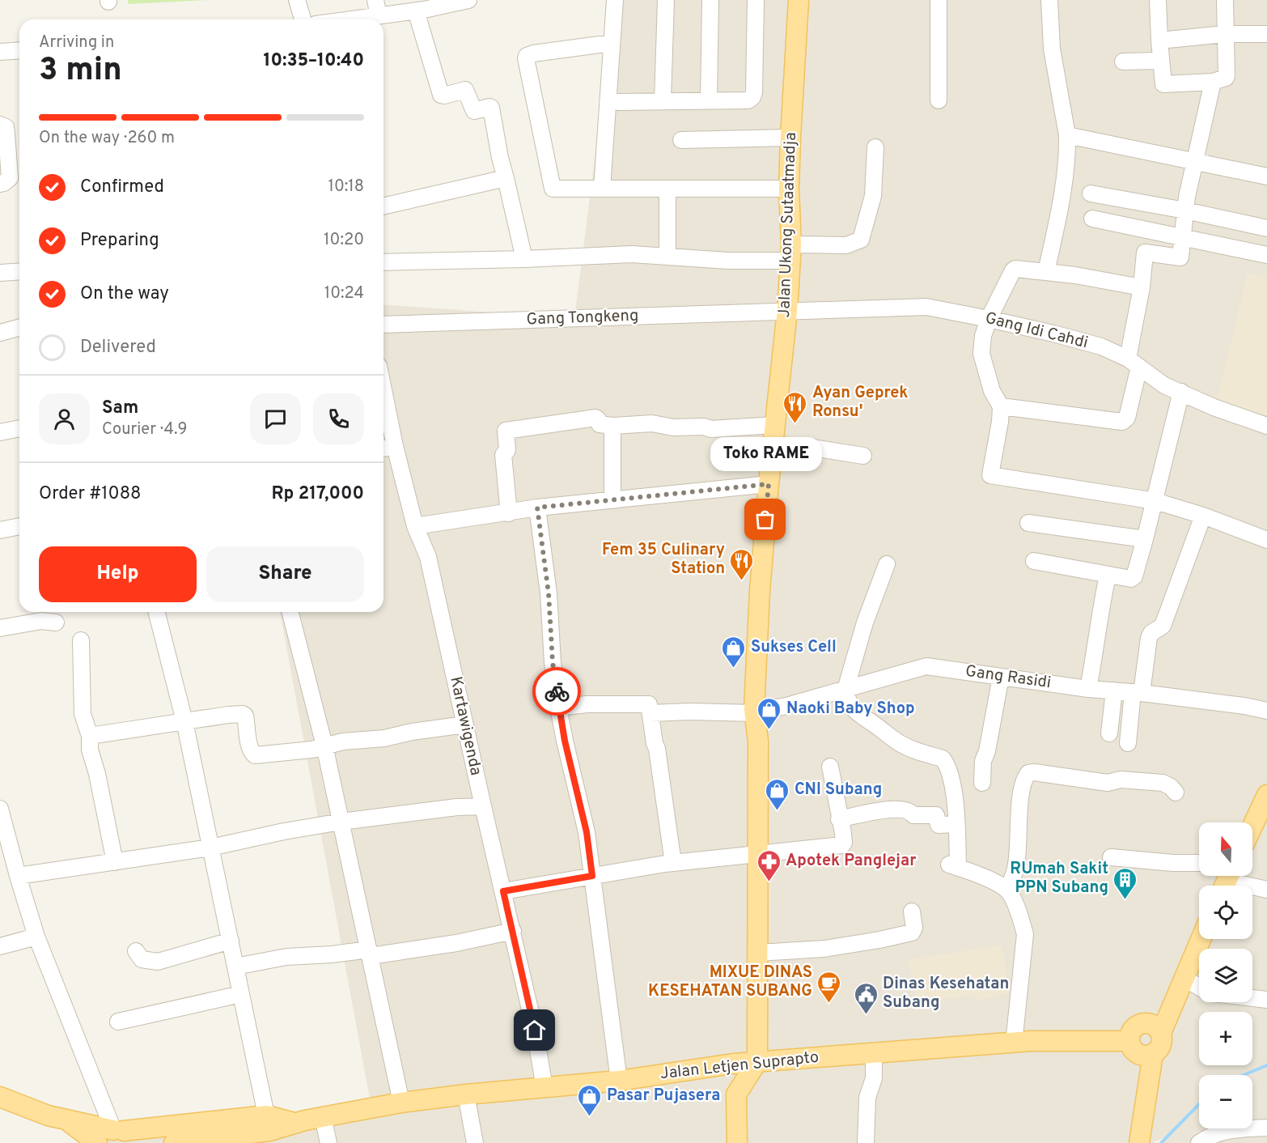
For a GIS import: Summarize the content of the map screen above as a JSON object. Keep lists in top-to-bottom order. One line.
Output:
{"streets":{"main road":["Jalan Ukong Sutaatmadja","Jalan Letjen Suprapto"],"street":["Gang Tongkeng","Gang Idi Cahdi","Gang Rasidi","Kartawigenda"]},"crossings":[["Jalan Ukong Sutaatmadja","Gang Tongkeng"],["Jalan Ukong Sutaatmadja","Gang Idi Cahdi"],["Jalan Ukong Sutaatmadja","Gang Rasidi"],["Jalan Ukong Sutaatmadja","Jalan Letjen Suprapto"],["Gang Tongkeng","Gang Idi Cahdi"],["Kartawigenda","Jalan Letjen Suprapto"]],"places":{"restaurant":["Ayan Geprek Ronsu'","Fem 35 Culinary Station"],"other":["Toko RAME"],"shop":["Sukses Cell","Naoki Baby Shop","CNI Subang","Pasar Pujasera"],"pharmacy":["Apotek Panglejar"],"building":["RUmah Sakit PPN Subang"],"cafe":["MIXUE DINAS KESEHATAN SUBANG"],"public building":["Dinas Kesehatan Subang"]},"north":"top","page":{"heading":["3 min","Arriving in","10:35–10:40"],"panel":["Sam","Courier · 4.9","Order #1088","Rp 217,000"],"bar":"On the way · 260 m","list":[["Confirmed","10:18"],["Preparing","10:20"],["On the way","10:24"],"Delivered"],"bubble":"Toko RAME","buttons":["Help","Share"],"map_buttons":["+","−"]}}
